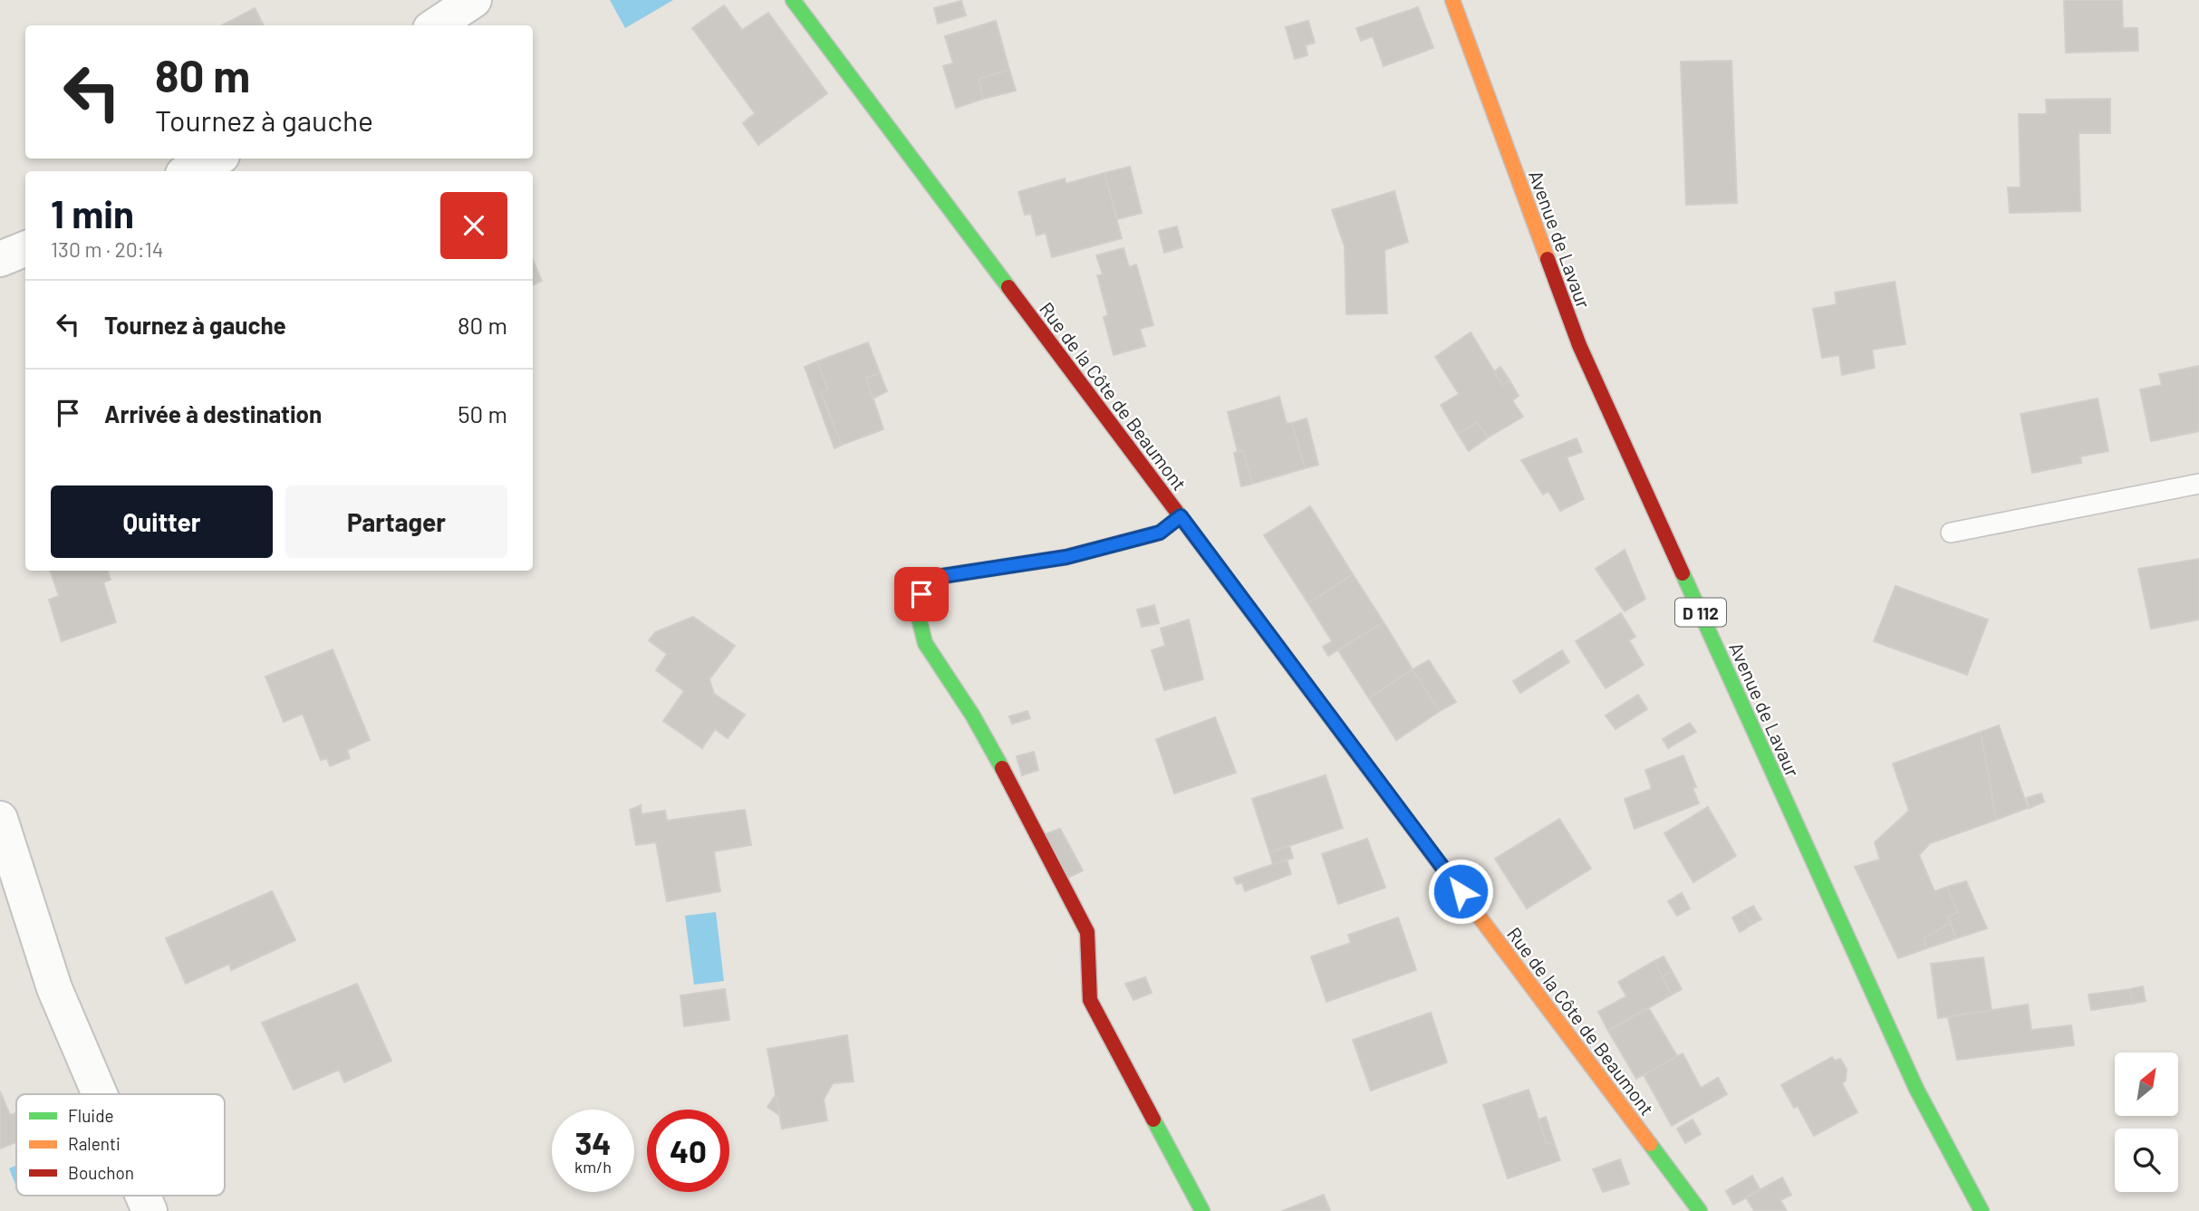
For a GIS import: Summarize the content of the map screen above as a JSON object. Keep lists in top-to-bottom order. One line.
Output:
{"streets":{"street":["Avenue de Lavaur","Rue de la Côte de Beaumont","D 112"]},"legend":["Fluide","Ralenti","Bouchon"],"north":"top right","page":{"turn":["80 m","Tournez à gauche"],"heading":["1 min","130 m · 20:14"],"list":[{"name":"Tournez à gauche","value":"80 m"},{"name":"Arrivée à destination","value":"50 m"}],"buttons":["Quitter","Partager"],"speed":"34 km/h","limit":"40"}}
